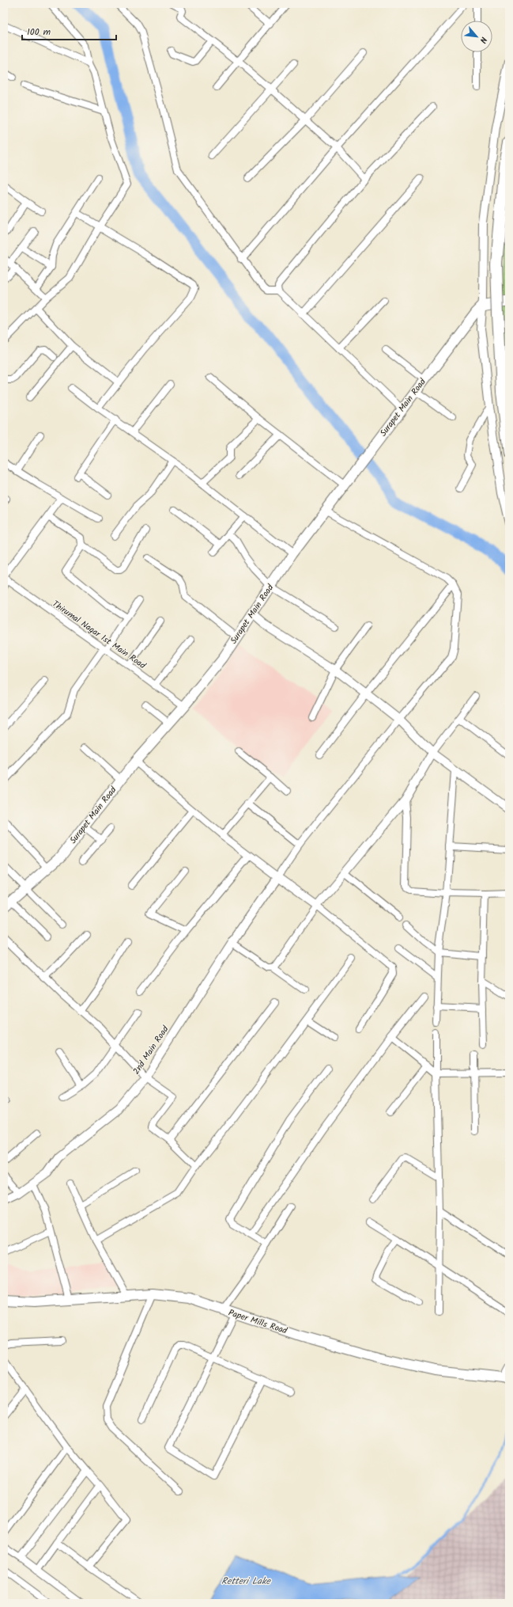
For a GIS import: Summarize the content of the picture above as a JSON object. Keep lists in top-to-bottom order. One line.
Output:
{"streets":{"main road":["Surapet Main Road","Paper Mills Road"],"street":["Thirumal Nagar 1st Main Road","2nd Main Road"]},"crossings":[["Surapet Main Road","Thirumal Nagar 1st Main Road"]],"water":["Retteri Lake"],"scale_bar":"100 m","north":"bottom right"}
